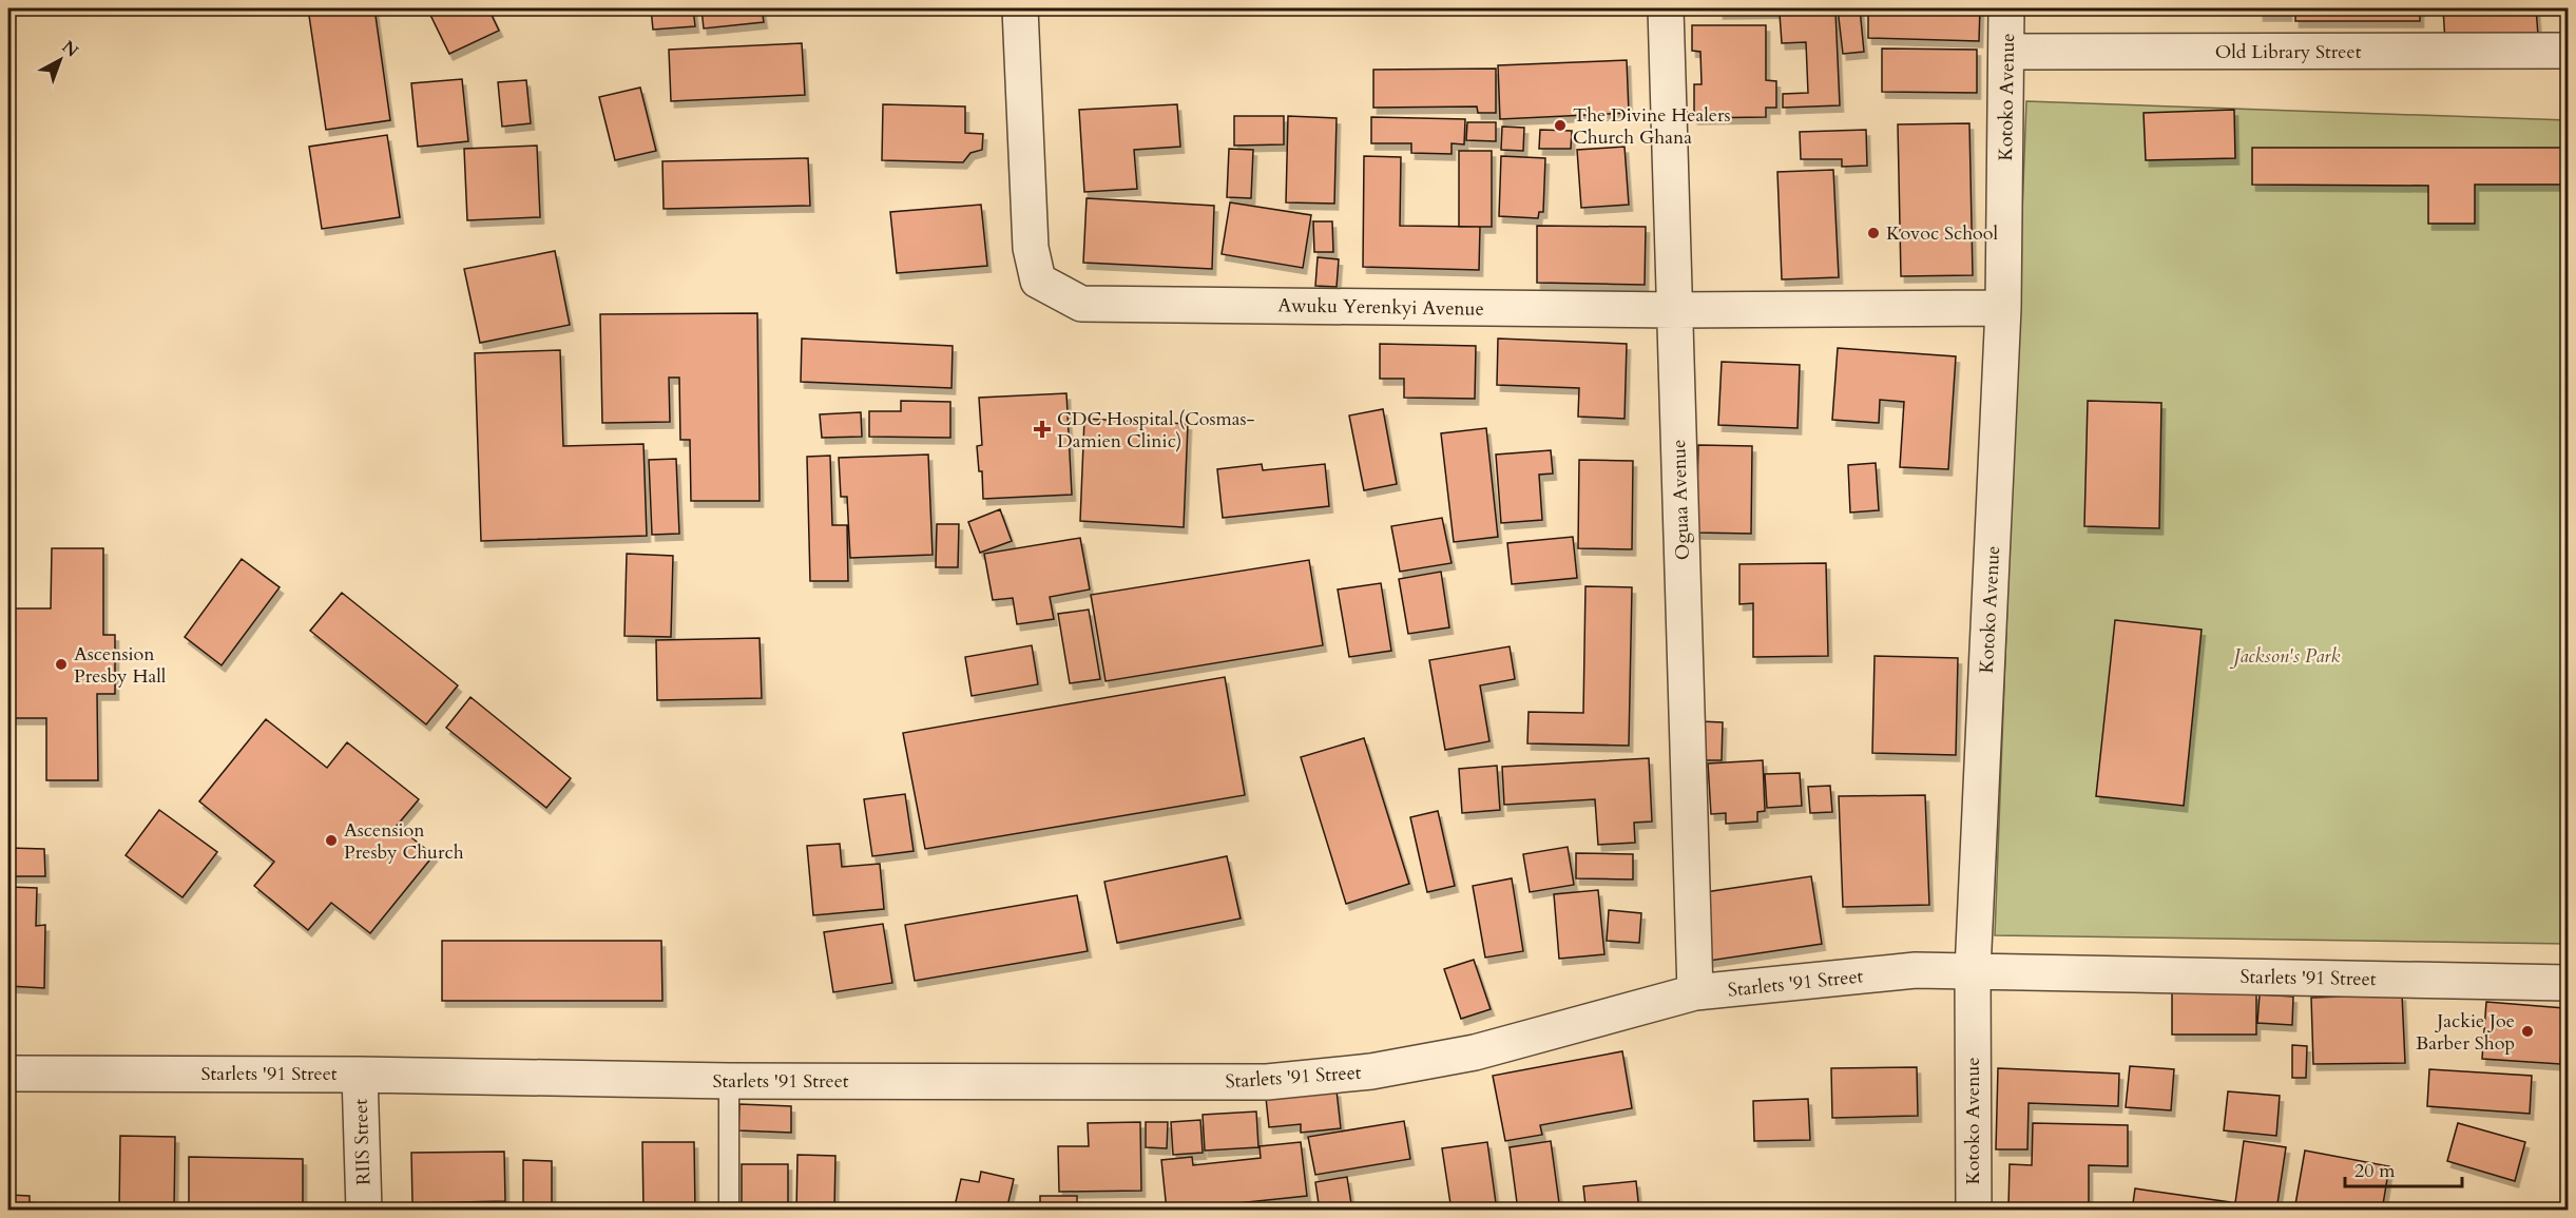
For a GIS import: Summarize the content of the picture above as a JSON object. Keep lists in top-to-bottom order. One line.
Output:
{"streets":{"street":["Old Library Street","Kotoko Avenue","Awuku Yerenkyi Avenue","Oguaa Avenue","Starlets '91 Street","RIIS Street"]},"crossings":[["Old Library Street","Kotoko Avenue"],["Kotoko Avenue","Awuku Yerenkyi Avenue"],["Kotoko Avenue","Starlets '91 Street"],["Awuku Yerenkyi Avenue","Oguaa Avenue"],["Oguaa Avenue","Starlets '91 Street"],["Starlets '91 Street","RIIS Street"]],"parks":["Jackson's Park"],"places":{"other":["The Divine Healers Church Ghana","Kovoc School","Ascension Presby Hall","Ascension Presby Church","Jackie Joe Barber Shop"],"health":["CDC Hospital (Cosmas- Damien Clinic)"]},"scale_bar":"20 m","north":"top right"}
